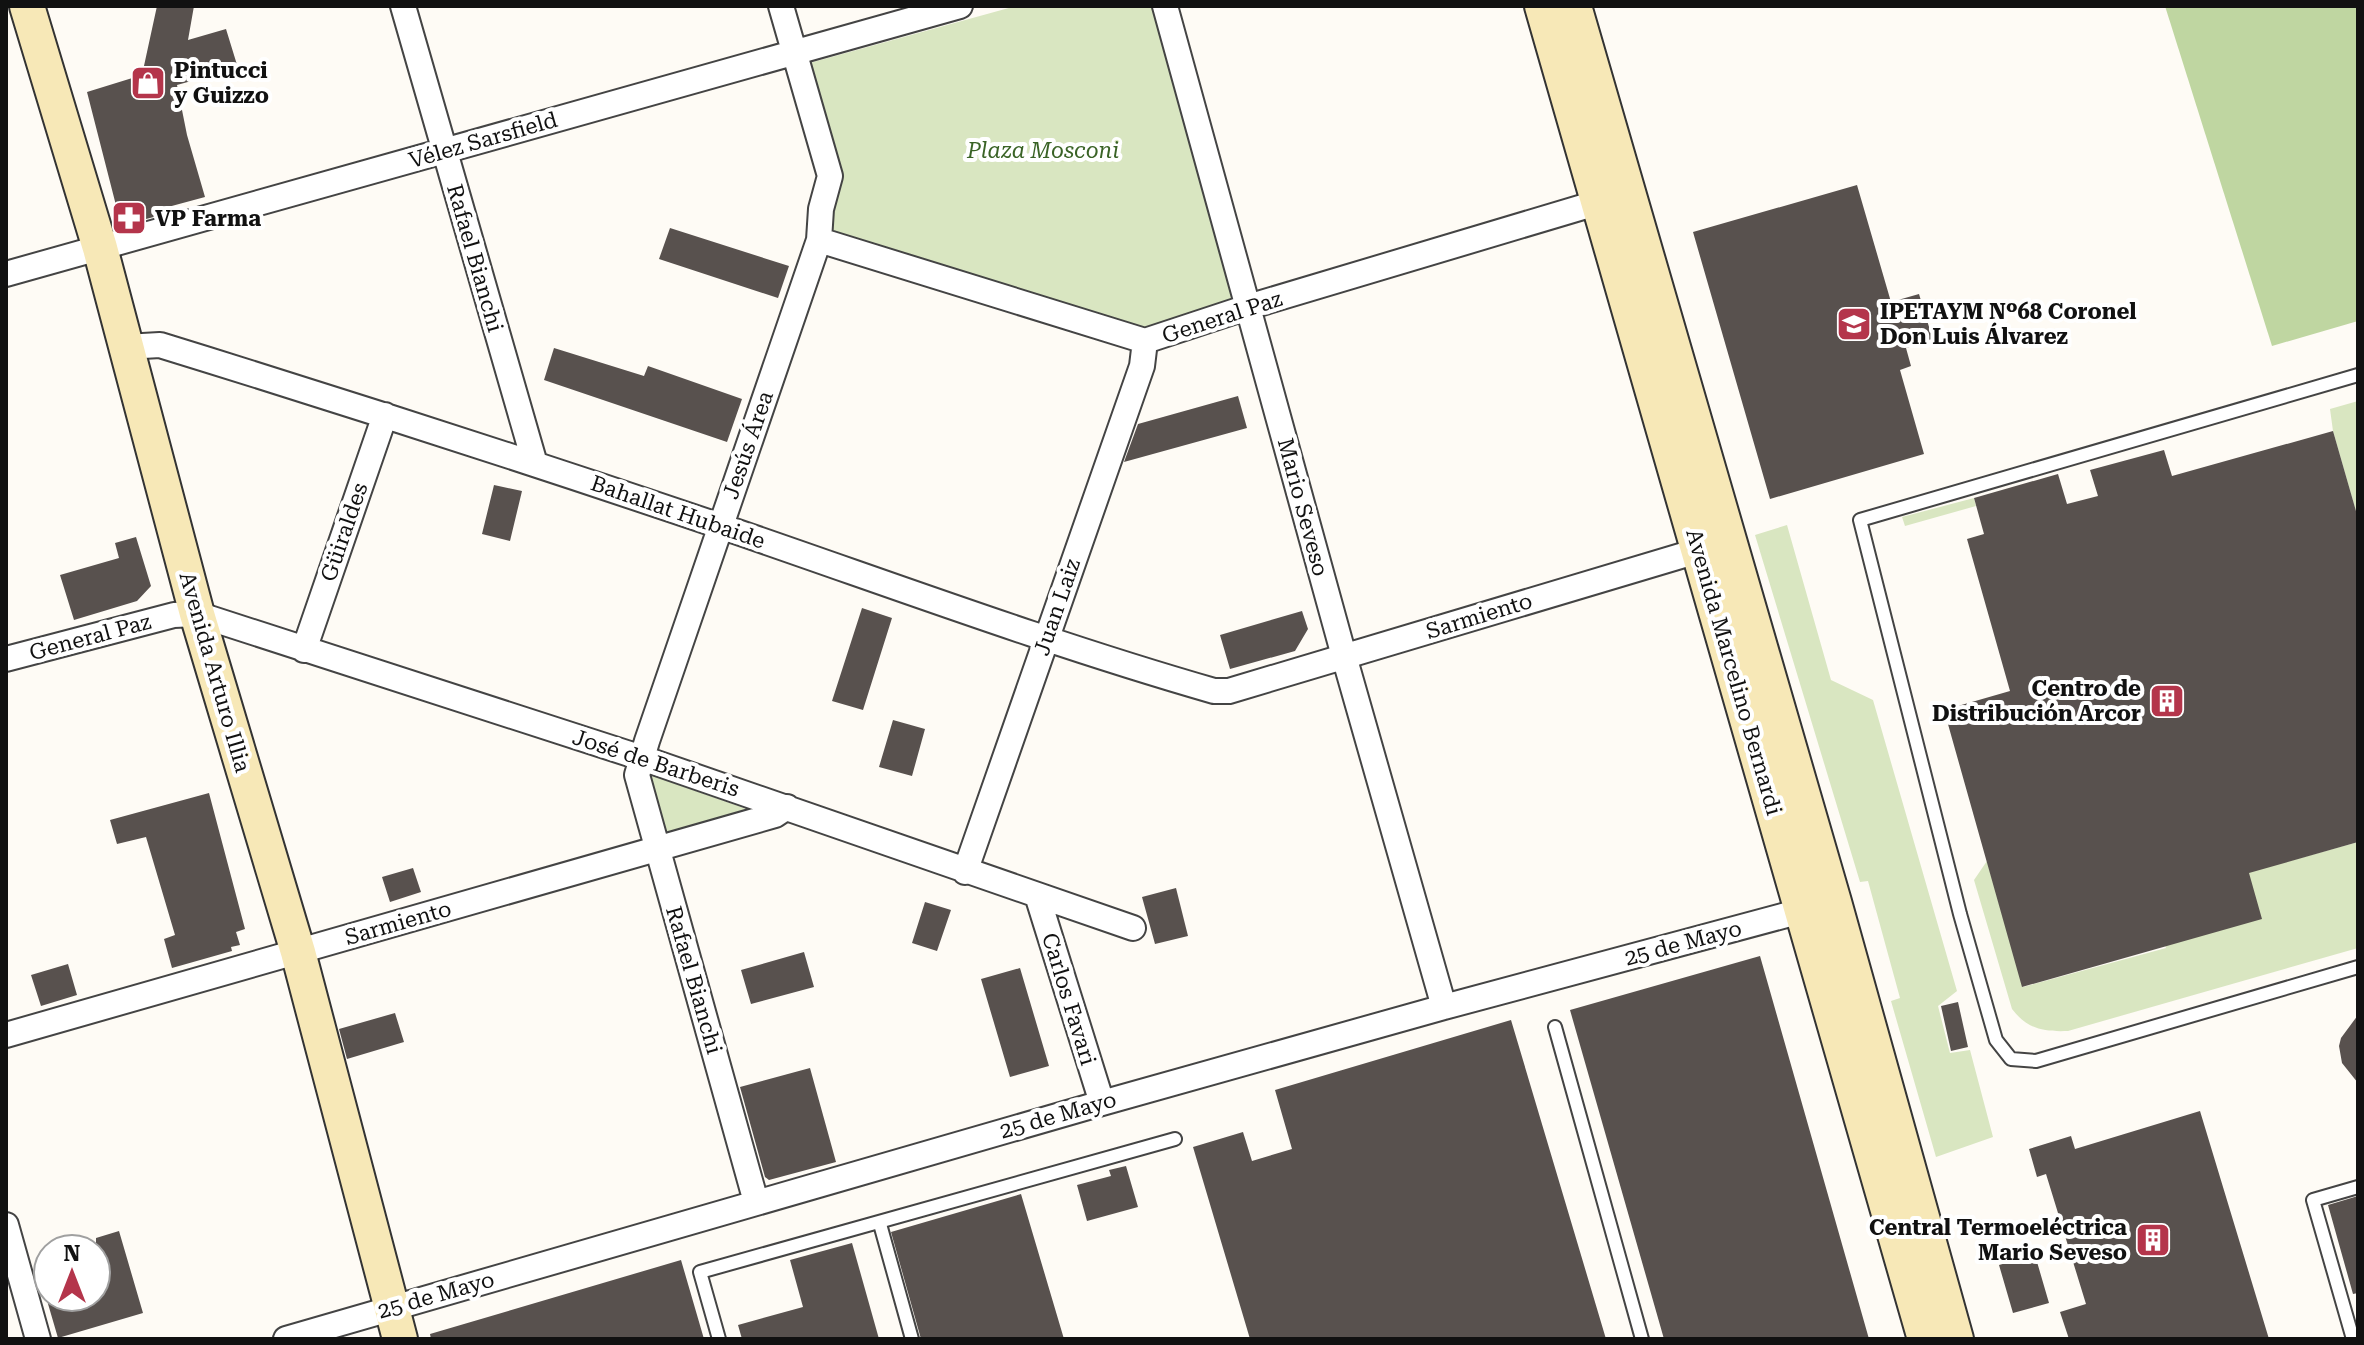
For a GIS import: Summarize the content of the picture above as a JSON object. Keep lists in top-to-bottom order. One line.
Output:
{"streets":{"main road":["Avenida Arturo Illia","Avenida Marcelino Bernardi"],"street":["Vélez Sarsfield","Rafael Bianchi","General Paz","Jesús Área","Mario Seveso","Bahallat Hubaide","Güiraldes","Juan Laiz","Sarmiento","José de Barberis","25 de Mayo","Carlos Favari"]},"crossings":[["Vélez Sarsfield","Rafael Bianchi"],["Vélez Sarsfield","Jesús Área"],["Vélez Sarsfield","Avenida Arturo Illia"],["Rafael Bianchi","Jesús Área"],["Rafael Bianchi","Bahallat Hubaide"],["Rafael Bianchi","Sarmiento"],["Rafael Bianchi","José de Barberis"],["Rafael Bianchi","25 de Mayo"],["General Paz","Jesús Área"],["General Paz","Mario Seveso"],["General Paz","Juan Laiz"],["General Paz","Avenida Arturo Illia"],["General Paz","Avenida Marcelino Bernardi"],["General Paz","José de Barberis"],["Jesús Área","Bahallat Hubaide"],["Jesús Área","José de Barberis"],["Mario Seveso","Sarmiento"],["Mario Seveso","25 de Mayo"],["Bahallat Hubaide","Güiraldes"],["Bahallat Hubaide","Juan Laiz"],["Bahallat Hubaide","Sarmiento"],["Bahallat Hubaide","Avenida Arturo Illia"],["Güiraldes","José de Barberis"],["Juan Laiz","José de Barberis"],["Sarmiento","Avenida Arturo Illia"],["Sarmiento","Avenida Marcelino Bernardi"],["Sarmiento","José de Barberis"],["Avenida Arturo Illia","José de Barberis"],["Avenida Arturo Illia","25 de Mayo"],["Avenida Marcelino Bernardi","25 de Mayo"],["José de Barberis","Carlos Favari"],["25 de Mayo","Carlos Favari"]],"parks":["Plaza Mosconi"],"places":{"shop":["Pintucci y Guizzo"],"pharmacy":["VP Farma"],"school or university":["IPETAYM Nº68 Coronel Don Luis Álvarez"],"building":["Centro de Distribución Arcor","Central Termoeléctrica Mario Seveso"]},"north":"top"}
